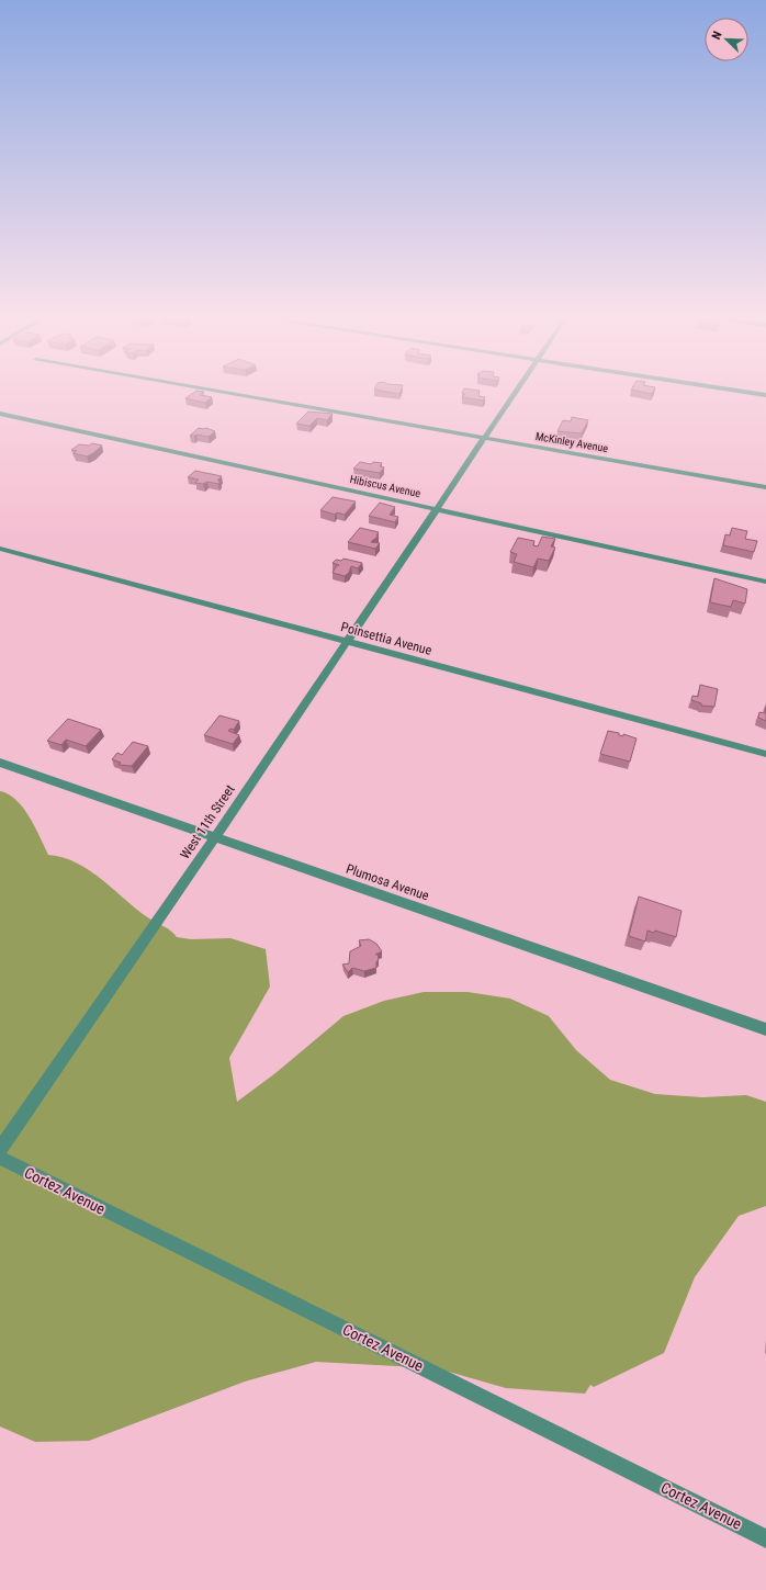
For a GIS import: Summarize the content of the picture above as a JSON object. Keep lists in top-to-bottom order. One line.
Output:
{"streets":{"street":["McKinley Avenue","Hibiscus Avenue","Poinsettia Avenue","West 11th Street","Plumosa Avenue","Cortez Avenue"]},"crossings":[["McKinley Avenue","West 11th Street"],["Hibiscus Avenue","West 11th Street"],["Poinsettia Avenue","West 11th Street"],["West 11th Street","Plumosa Avenue"]],"north":"top left"}
